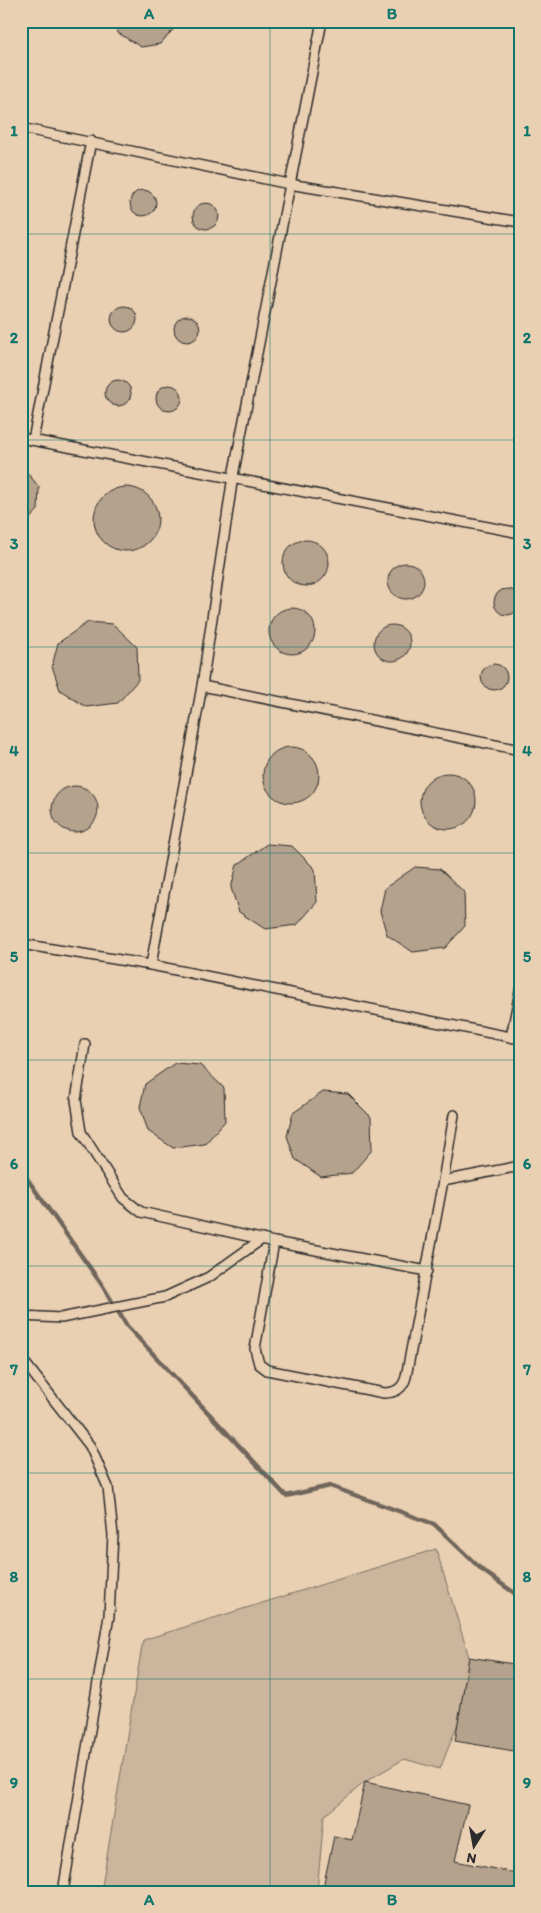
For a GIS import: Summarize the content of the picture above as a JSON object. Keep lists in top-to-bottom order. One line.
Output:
{"north":"bottom","grid":{"columns":["A","B"],"rows":["1","2","3","4","5","6","7","8","9"]}}
